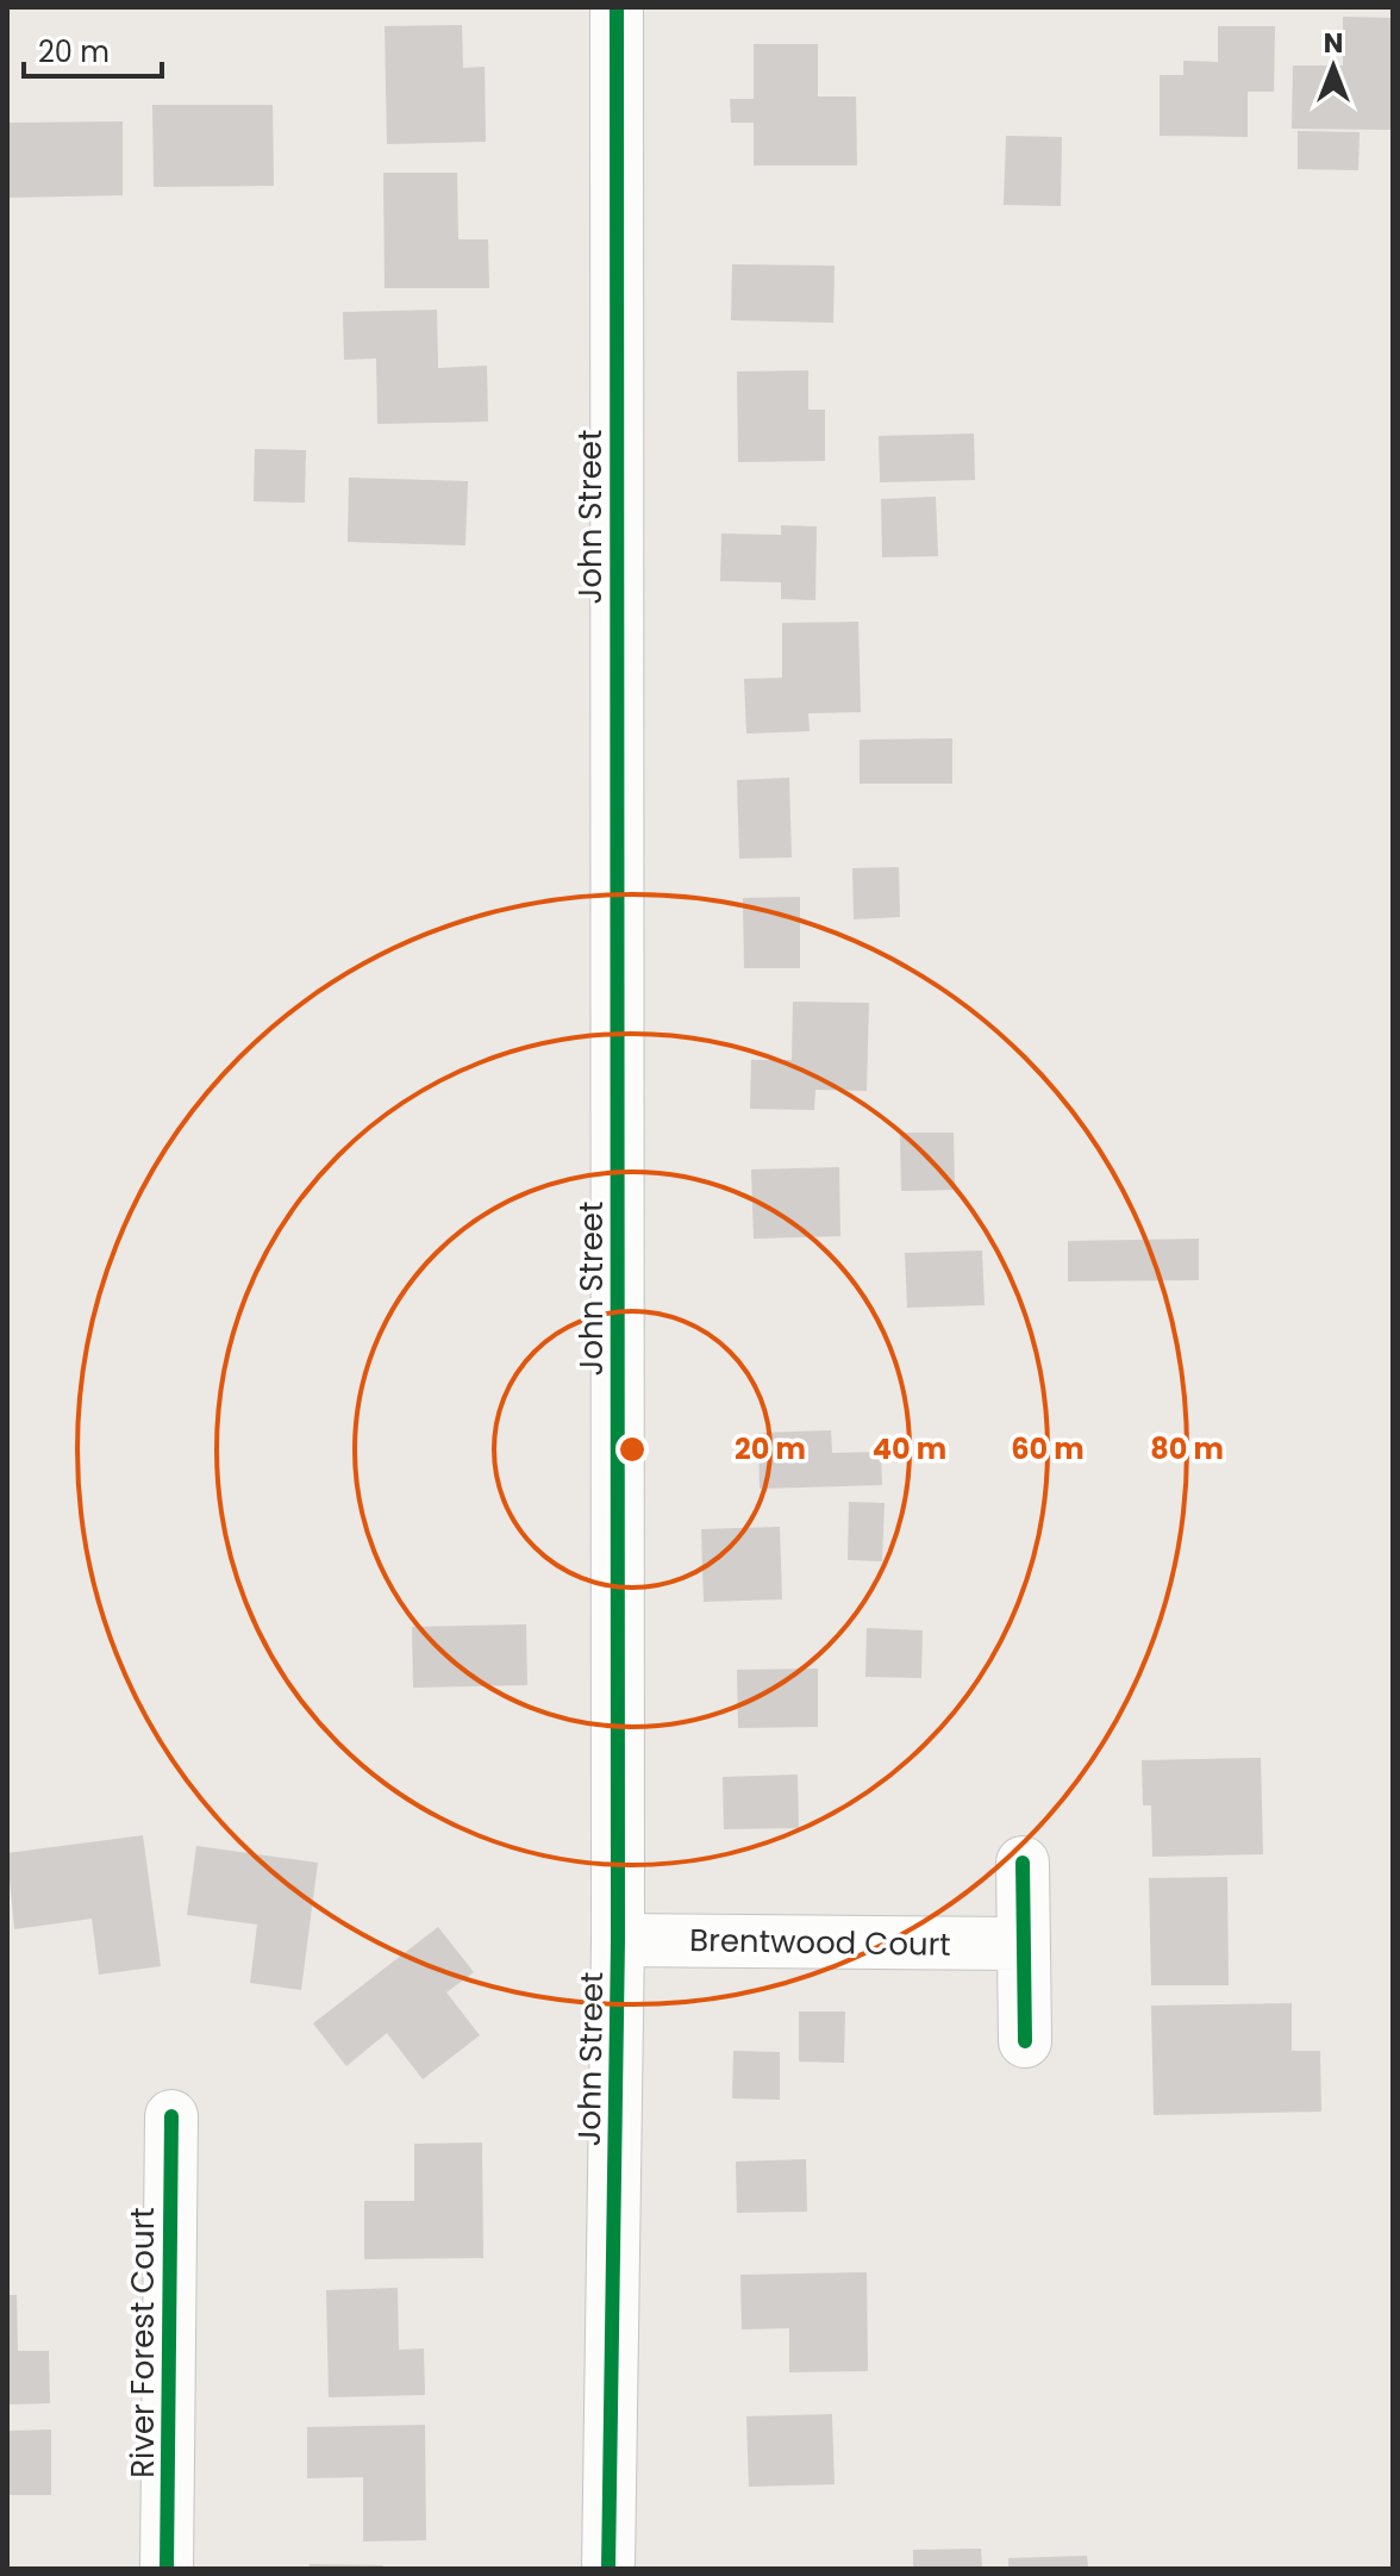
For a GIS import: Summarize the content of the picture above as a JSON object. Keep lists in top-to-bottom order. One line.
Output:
{"streets":{"street":["John Street","Brentwood Court","River Forest Court"]},"crossings":[["John Street","Brentwood Court"]],"scale_bar":"20 m","north":"top","rings":["20 m","40 m","60 m","80 m"]}
